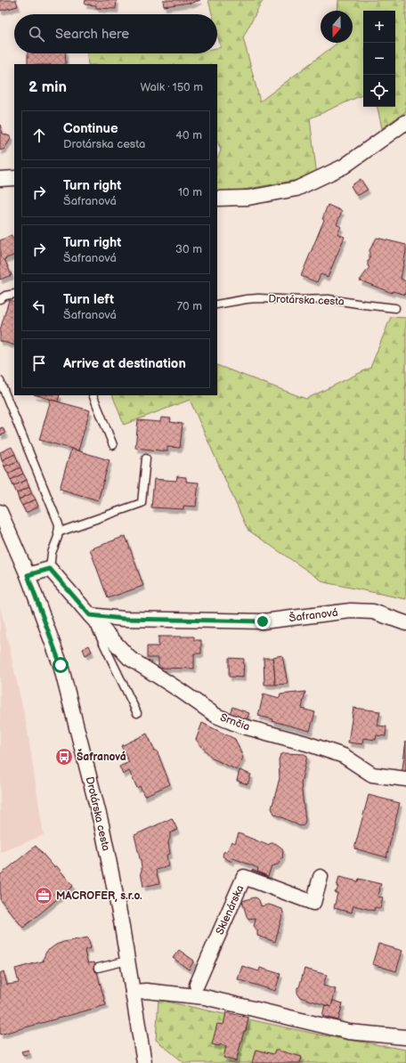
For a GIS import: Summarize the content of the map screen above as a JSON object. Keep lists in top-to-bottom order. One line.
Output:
{"streets":{"street":["Drotárska cesta","Šafranová","Srnčia","Sklenárska"]},"crossings":[["Šafranová","Srnčia"]],"places":{"bus stop":["Šafranová"],"office":["MACROFER, s.r.o."]},"north":"bottom","page":{"map_buttons":["+","−"],"search":"Search here","heading":["2 min","Walk · 150 m"],"list":[["Continue","Drotárska cesta","40 m"],["Turn right","Šafranová","10 m"],["Turn right","Šafranová","30 m"],["Turn left","Šafranová","70 m"],"Arrive at destination"]}}
